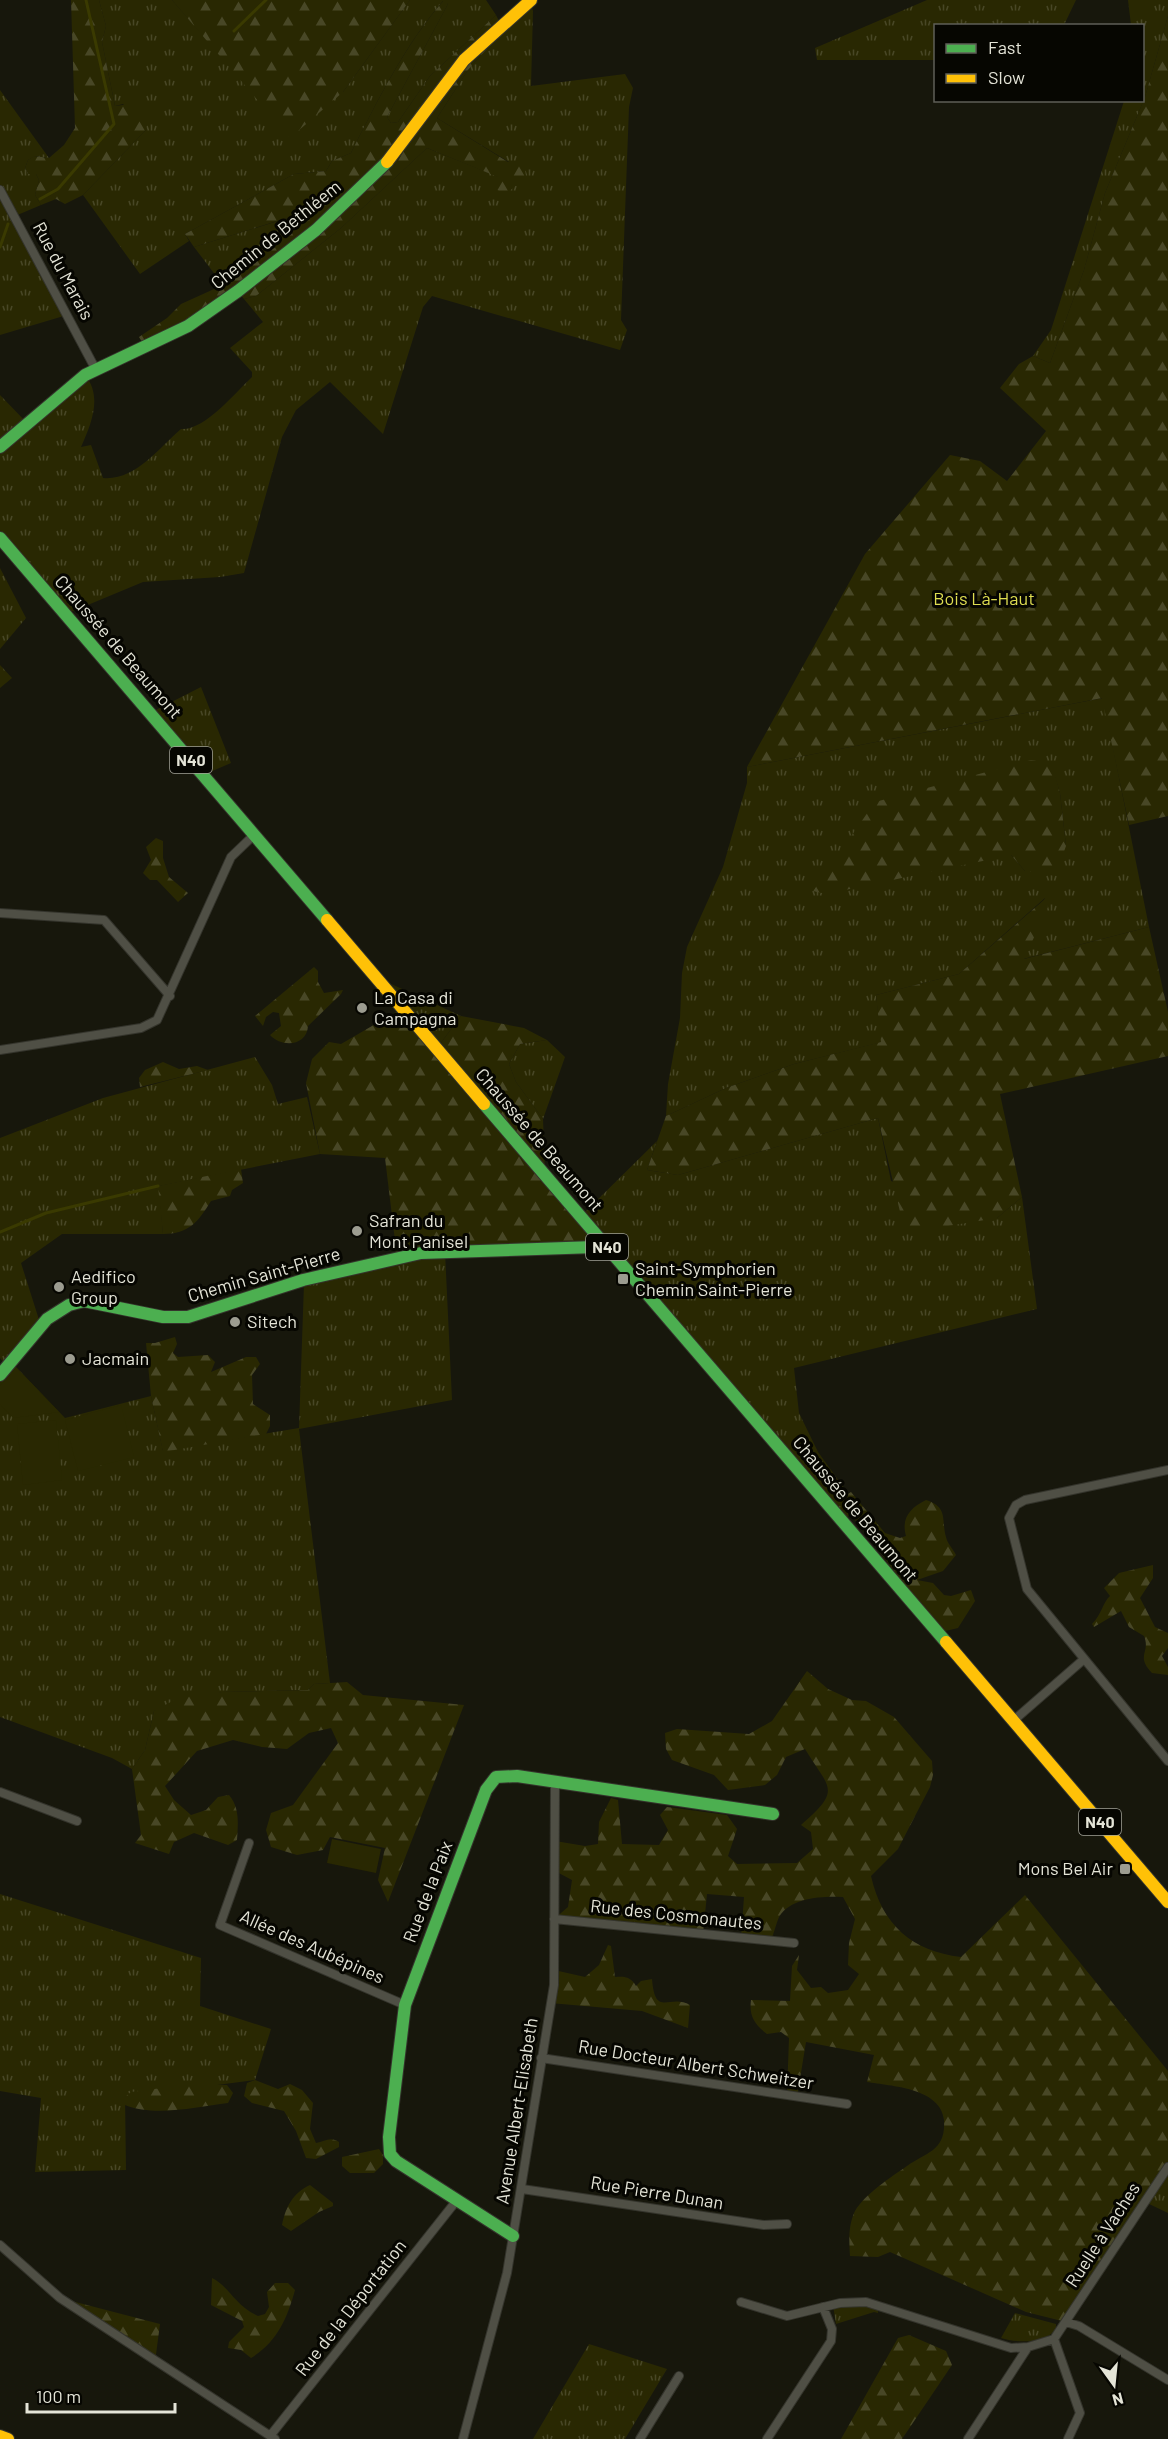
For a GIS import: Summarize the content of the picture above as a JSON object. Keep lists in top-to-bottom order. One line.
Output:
{"streets":{"street":["Chemin de Bethléem","Rue du Marais","Chaussée de Beaumont","N40","Chemin Saint-Pierre","Rue de la Paix","Rue des Cosmonautes","Allée des Aubépines","Rue Docteur Albert Schweitzer","Avenue Albert-Elisabeth","Rue Pierre Dunan","Ruelle à Vaches","Rue de la Déportation"]},"crossings":[["Chemin de Bethléem","Rue du Marais"],["Chaussée de Beaumont","Chemin Saint-Pierre"],["Rue de la Paix","Allée des Aubépines"],["Rue de la Paix","Avenue Albert-Elisabeth"],["Rue de la Paix","Rue de la Déportation"],["Rue des Cosmonautes","Avenue Albert-Elisabeth"],["Rue Docteur Albert Schweitzer","Avenue Albert-Elisabeth"],["Avenue Albert-Elisabeth","Rue Pierre Dunan"]],"parks":["Bois Là-Haut"],"places":{"other":["La Casa di Campagna","Safran du Mont Panisel","Aedifico Group","Sitech","Jacmain"],"transit":["Saint-Symphorien Chemin Saint-Pierre","Mons Bel Air"]},"legend":["Fast","Slow"],"scale_bar":"100 m","north":"bottom"}
